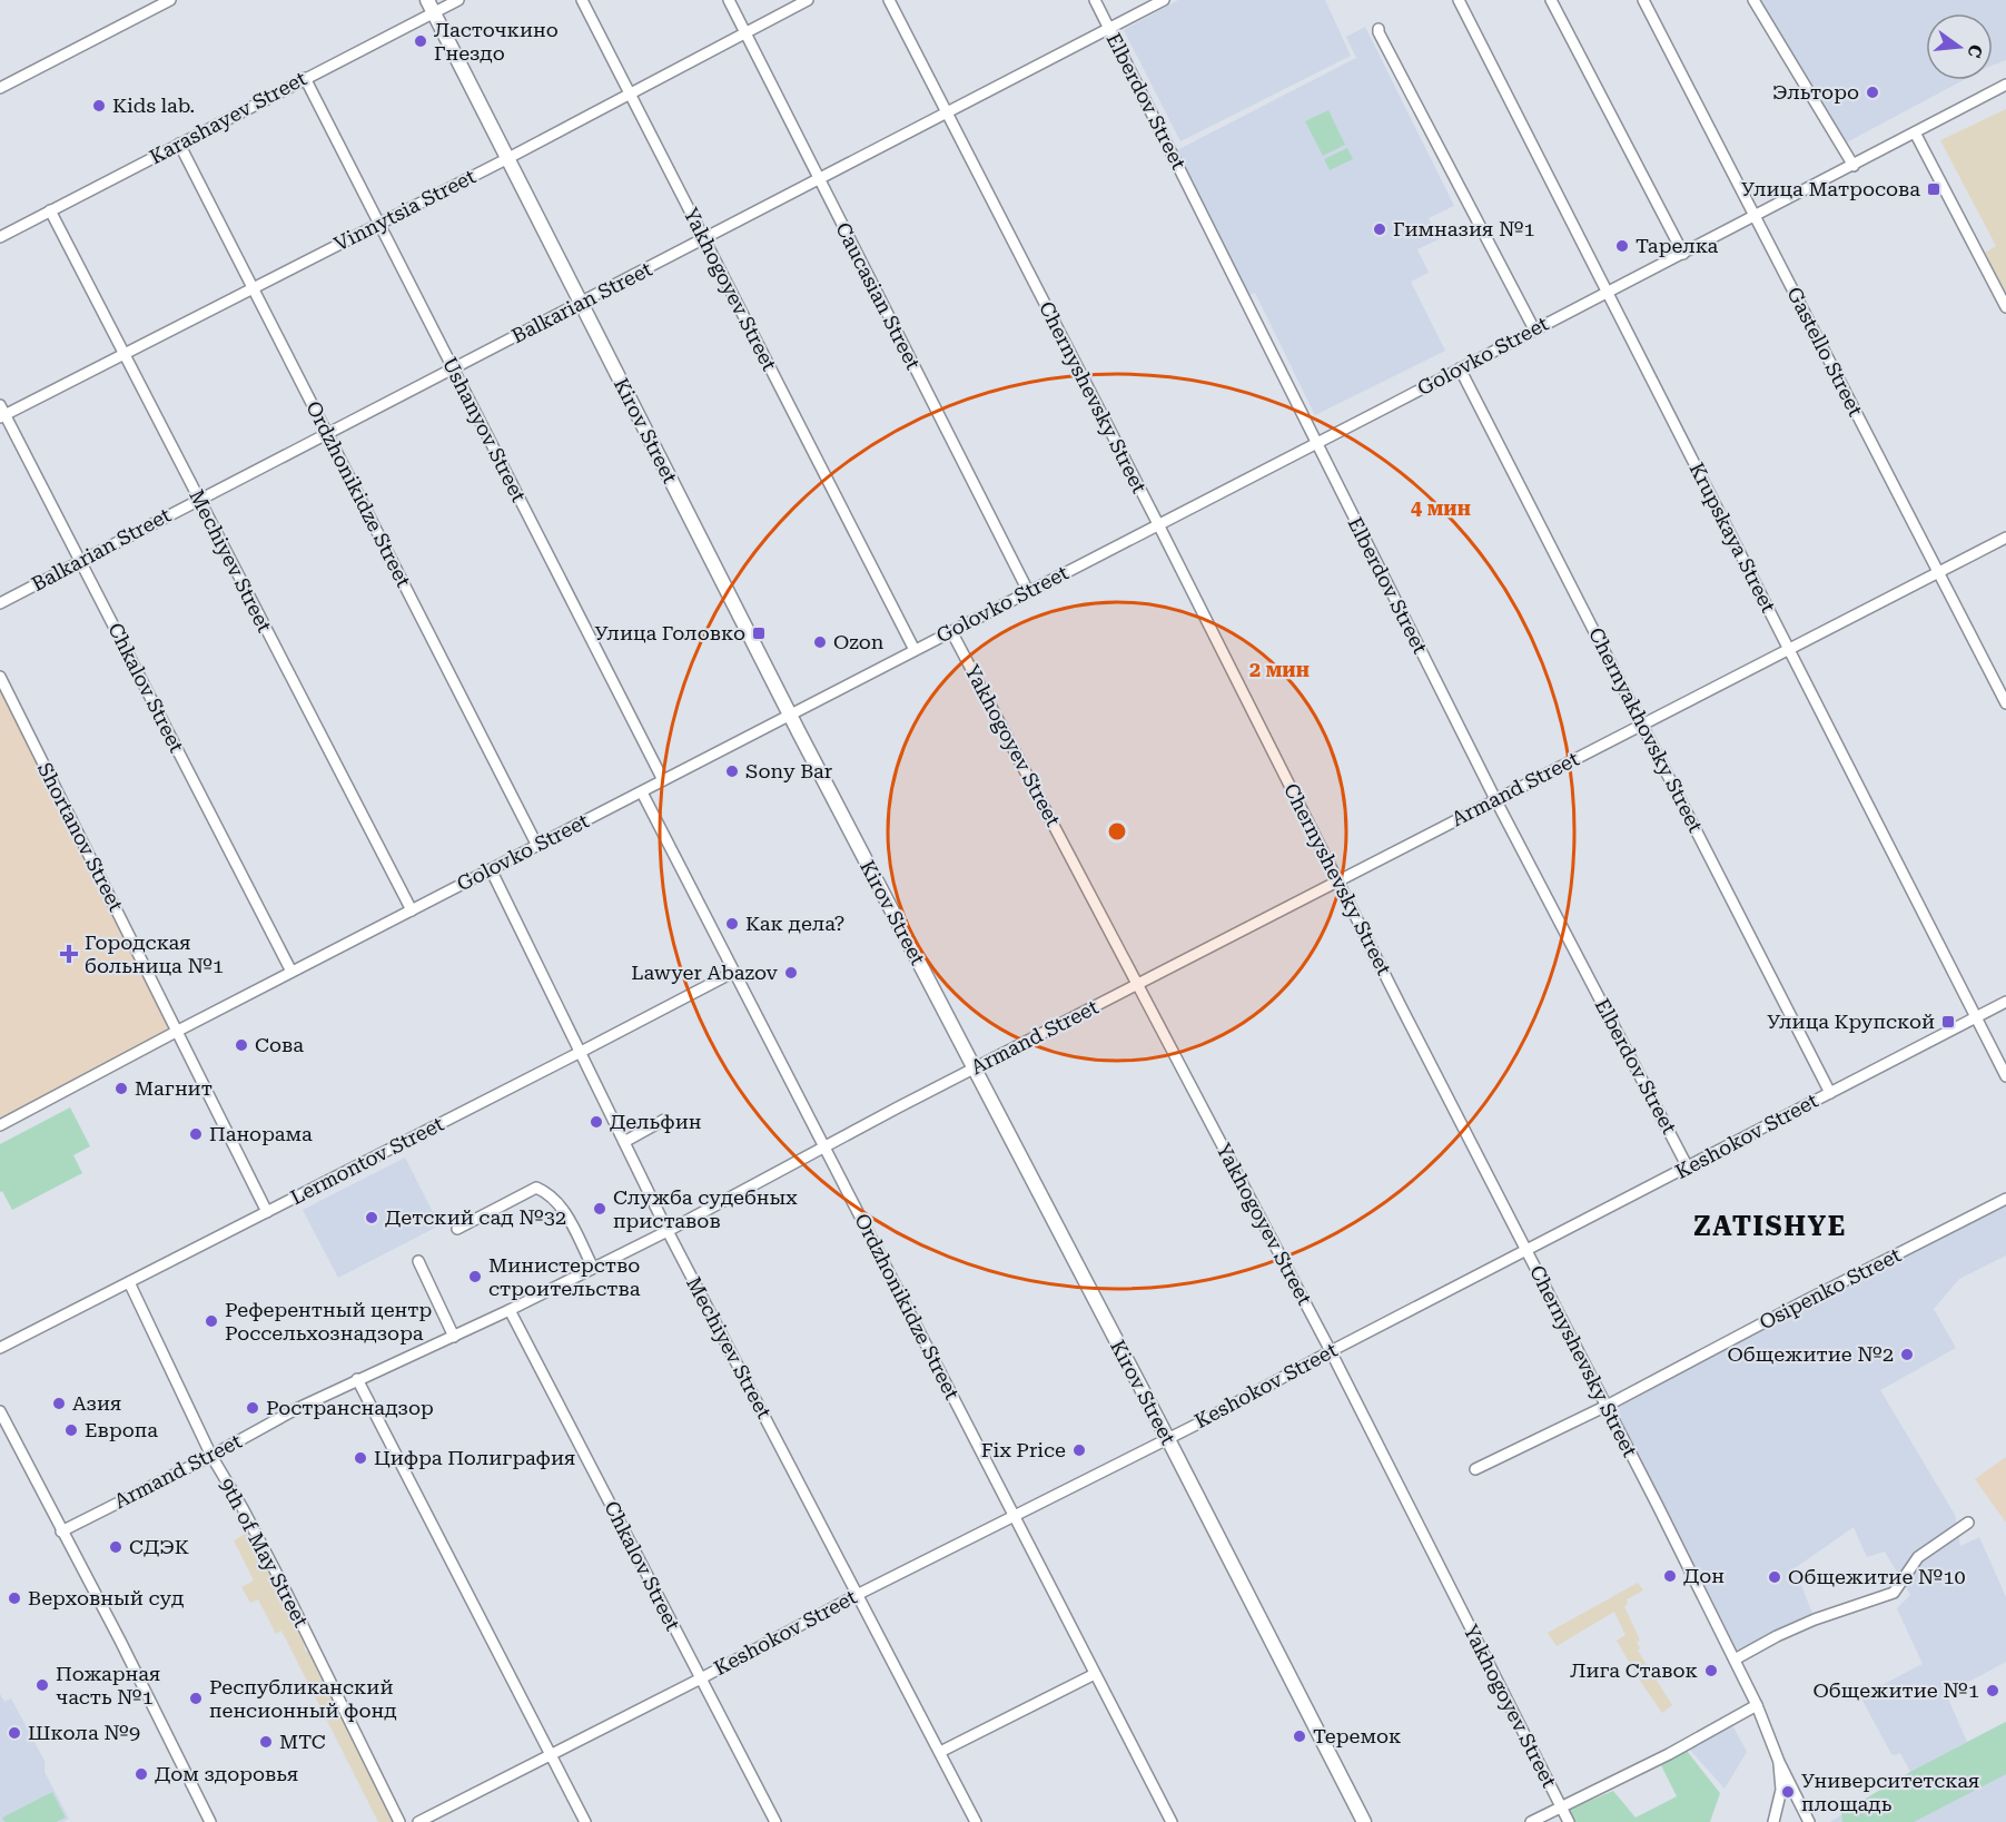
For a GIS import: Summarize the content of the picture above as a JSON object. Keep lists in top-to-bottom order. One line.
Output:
{"streets":{"main road":["Kirov Street"],"street":["Elberdov Street","Karashaуev Street","Vinnytsia Street","Yakhogoyev Street","Caucasian Street","Balkarian Street","Gastello Street","Golovko Street","Chernyshevsky Street","Ushanyov Street","Ordzhonikidze Street","Krupskaya Street","Mechiyev Street","Chkalov Street","Chernyakhovsky Street","Armand Street","Shortanov Street","Keshokov Street","Lermontov Street","Osipenko Street","9th of May Street"]},"crossings":[["Elberdov Street","Balkarian Street"],["Elberdov Street","Golovko Street"],["Elberdov Street","Armand Street"],["Elberdov Street","Keshokov Street"],["Karashaуev Street","Ushanyov Street"],["Karashaуev Street","Kirov Street"],["Karashaуev Street","Ordzhonikidze Street"],["Karashaуev Street","Mechiyev Street"],["Vinnytsia Street","Yakhogoyev Street"],["Vinnytsia Street","Caucasian Street"],["Vinnytsia Street","Ushanyov Street"],["Vinnytsia Street","Kirov Street"],["Vinnytsia Street","Ordzhonikidze Street"],["Vinnytsia Street","Mechiyev Street"],["Vinnytsia Street","Chkalov Street"],["Yakhogoyev Street","Balkarian Street"],["Yakhogoyev Street","Golovko Street"],["Yakhogoyev Street","Armand Street"],["Yakhogoyev Street","Keshokov Street"],["Caucasian Street","Balkarian Street"],["Caucasian Street","Golovko Street"],["Balkarian Street","Chernyshevsky Street"],["Balkarian Street","Ushanyov Street"],["Balkarian Street","Kirov Street"],["Balkarian Street","Ordzhonikidze Street"],["Balkarian Street","Mechiyev Street"],["Balkarian Street","Chkalov Street"],["Gastello Street","Golovko Street"],["Gastello Street","Armand Street"],["Golovko Street","Chernyshevsky Street"],["Golovko Street","Ushanyov Street"],["Golovko Street","Kirov Street"],["Golovko Street","Ordzhonikidze Street"],["Golovko Street","Krupskaya Street"],["Golovko Street","Mechiyev Street"],["Golovko Street","Chkalov Street"],["Golovko Street","Chernyakhovsky Street"],["Golovko Street","Shortanov Street"],["Chernyshevsky Street","Armand Street"],["Chernyshevsky Street","Keshokov Street"],["Chernyshevsky Street","Osipenko Street"],["Kirov Street","Armand Street"],["Kirov Street","Keshokov Street"],["Ordzhonikidze Street","Armand Street"],["Ordzhonikidze Street","Keshokov Street"],["Ordzhonikidze Street","Lermontov Street"],["Krupskaya Street","Armand Street"],["Krupskaya Street","Keshokov Street"],["Mechiyev Street","Armand Street"],["Mechiyev Street","Keshokov Street"],["Mechiyev Street","Lermontov Street"],["Chkalov Street","Armand Street"],["Chkalov Street","Keshokov Street"],["Chernyakhovsky Street","Armand Street"],["Chernyakhovsky Street","Keshokov Street"],["Armand Street","9th of May Street"],["Shortanov Street","Lermontov Street"],["Lermontov Street","9th of May Street"]],"districts":["ZATISHYE"],"places":{"other":["Ласточкино Гнездо","Эльторо","Kids lab.","Гимназия №1","Тарелка","Ozon","Sony Bar","Как дела?","Lawyer Abazov","Сова","Магнит","Дельфин","Панорама","Служба судебных приставов","Детский сад №32","Министерство строительства","Референтный центр Россельхознадзора","Общежитие №2","Азия","Ространснадзор","Европа","Fix Price","Цифра Полиграфия","СДЭК","Дон","Общежитие №10","Верховный суд","Лига Ставок","Пожарная часть №1","Общежитие №1","Республиканский пенсионный фонд","Школа №9","Теремок","МТС","Дом здоровья","Университетская площадь"],"transit":["Улица Матросова","Улица Головко","Улица Крупской"],"health":["Городская больница №1"]},"north":"right","rings":["4 мин","2 мин"]}
